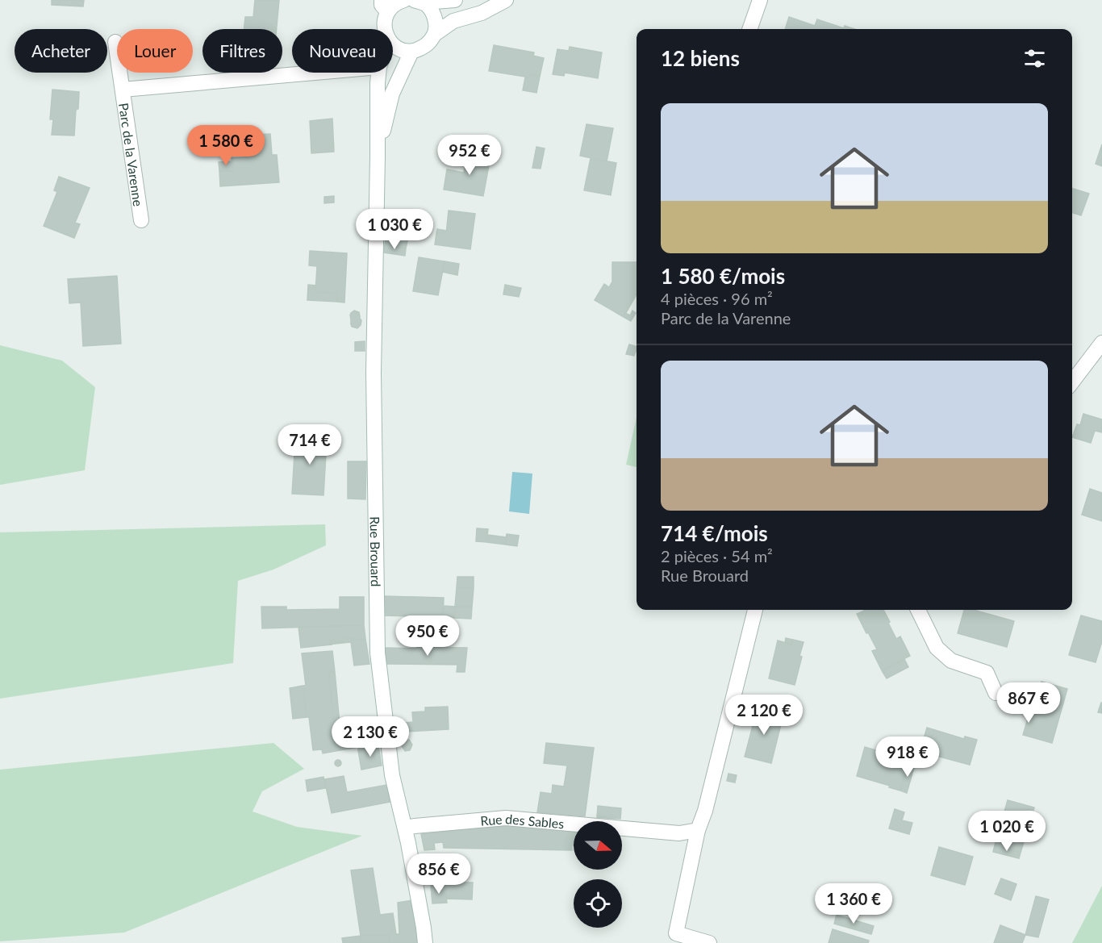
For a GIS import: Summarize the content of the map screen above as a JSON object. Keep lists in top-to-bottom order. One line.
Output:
{"streets":{"street":["Parc de la Varenne","Rue Brouard","Rue des Sables"]},"crossings":[["Rue Brouard","Rue des Sables"]],"north":"right","page":{"chip":["Acheter","Louer","Filtres","Nouveau"],"heading":"12 biens","list":[{"name":"1 580 €/mois","note":"4 pièces · 96 m² · Parc de la Varenne"},{"name":"714 €/mois","note":"2 pièces · 54 m² · Rue Brouard"}],"price":["1 580 €","952 €","1 030 €","714 €","950 €","867 €","2 120 €","2 130 €","918 €","1 020 €","856 €","1 360 €"]}}
